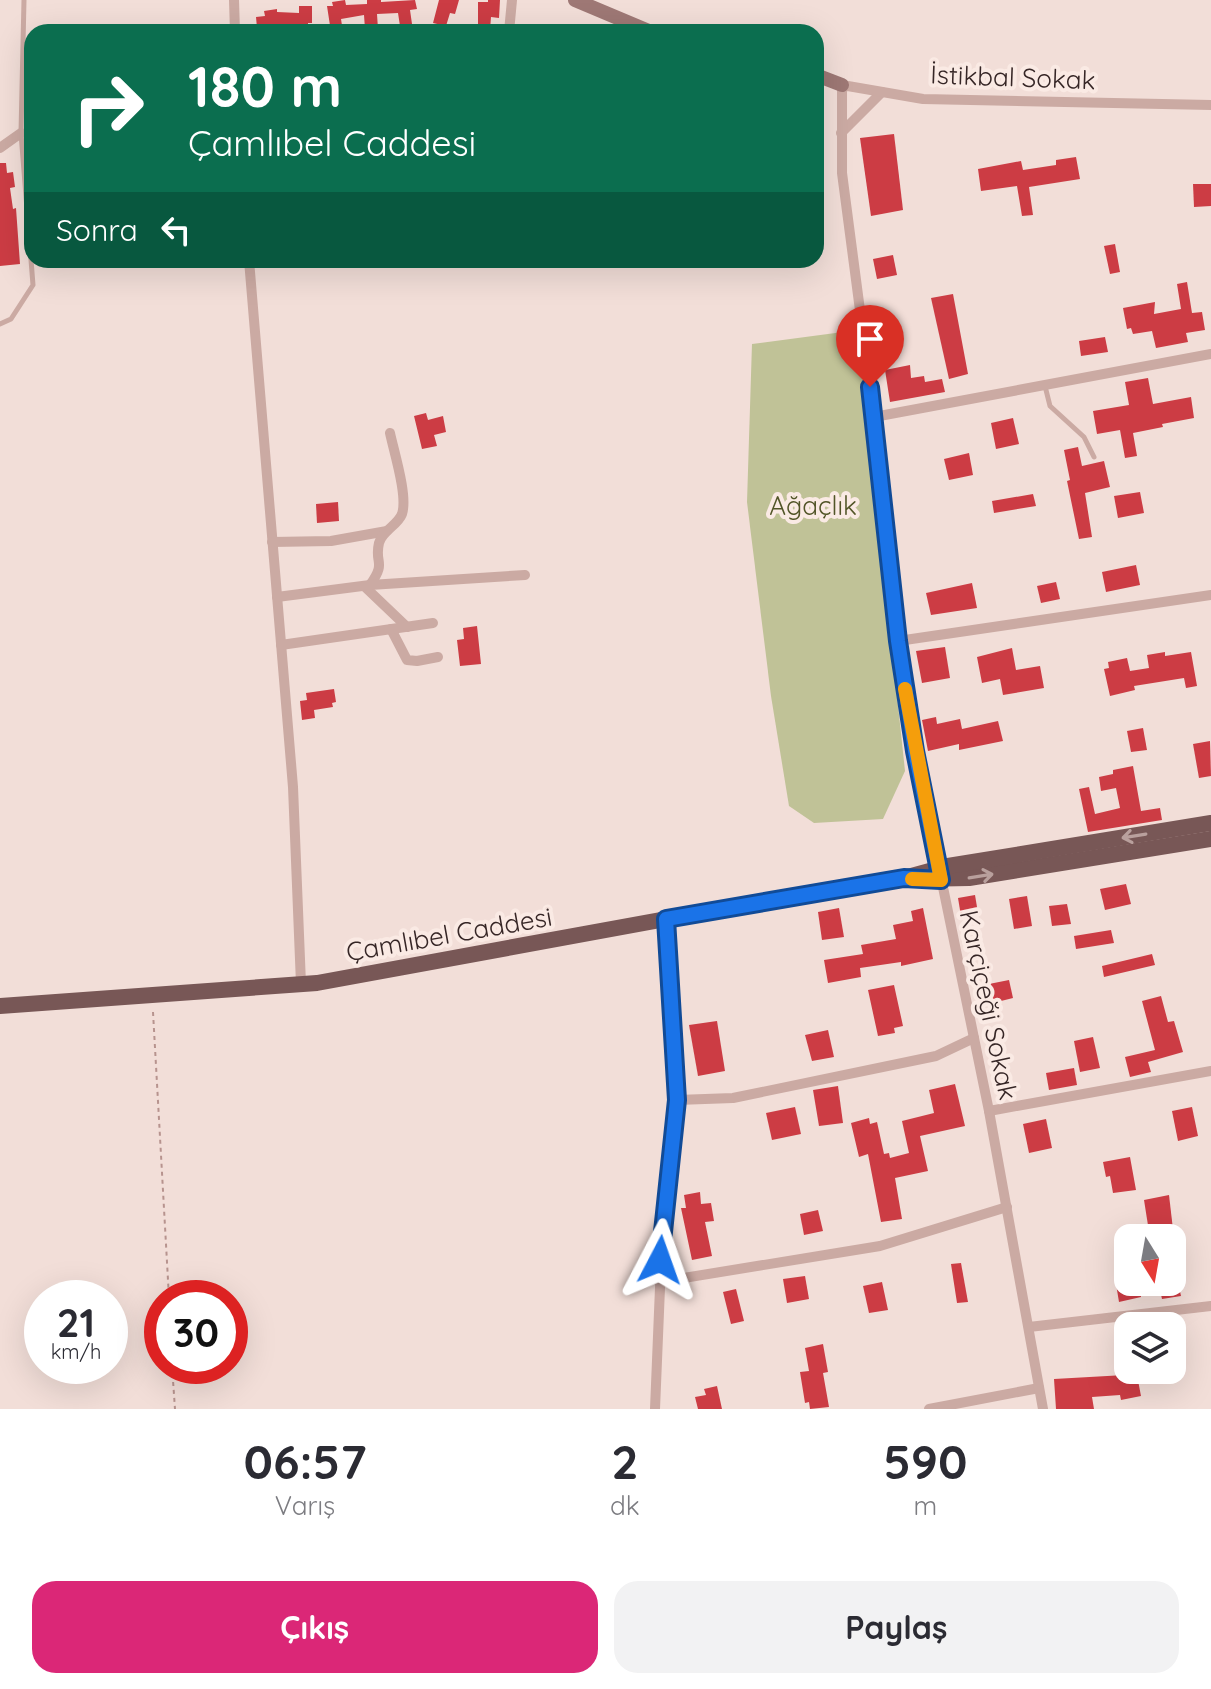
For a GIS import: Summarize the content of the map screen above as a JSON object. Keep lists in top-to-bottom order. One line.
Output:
{"streets":{"main road":["Çamlıbel Caddesi"],"street":["İstikbal Sokak","Karçiçeği Sokak"]},"crossings":[["İstikbal Sokak","Karçiçeği Sokak"],["Çamlıbel Caddesi","Karçiçeği Sokak"]],"parks":["Ağaçlık"],"north":"bottom","page":{"turn":["180 m","Çamlıbel Caddesi"],"then":"Sonra","speed":"21 km/h","limit":"30","eta":["06:57","Varış","2","dk","590","m"],"buttons":["Çıkış","Paylaş"]}}
